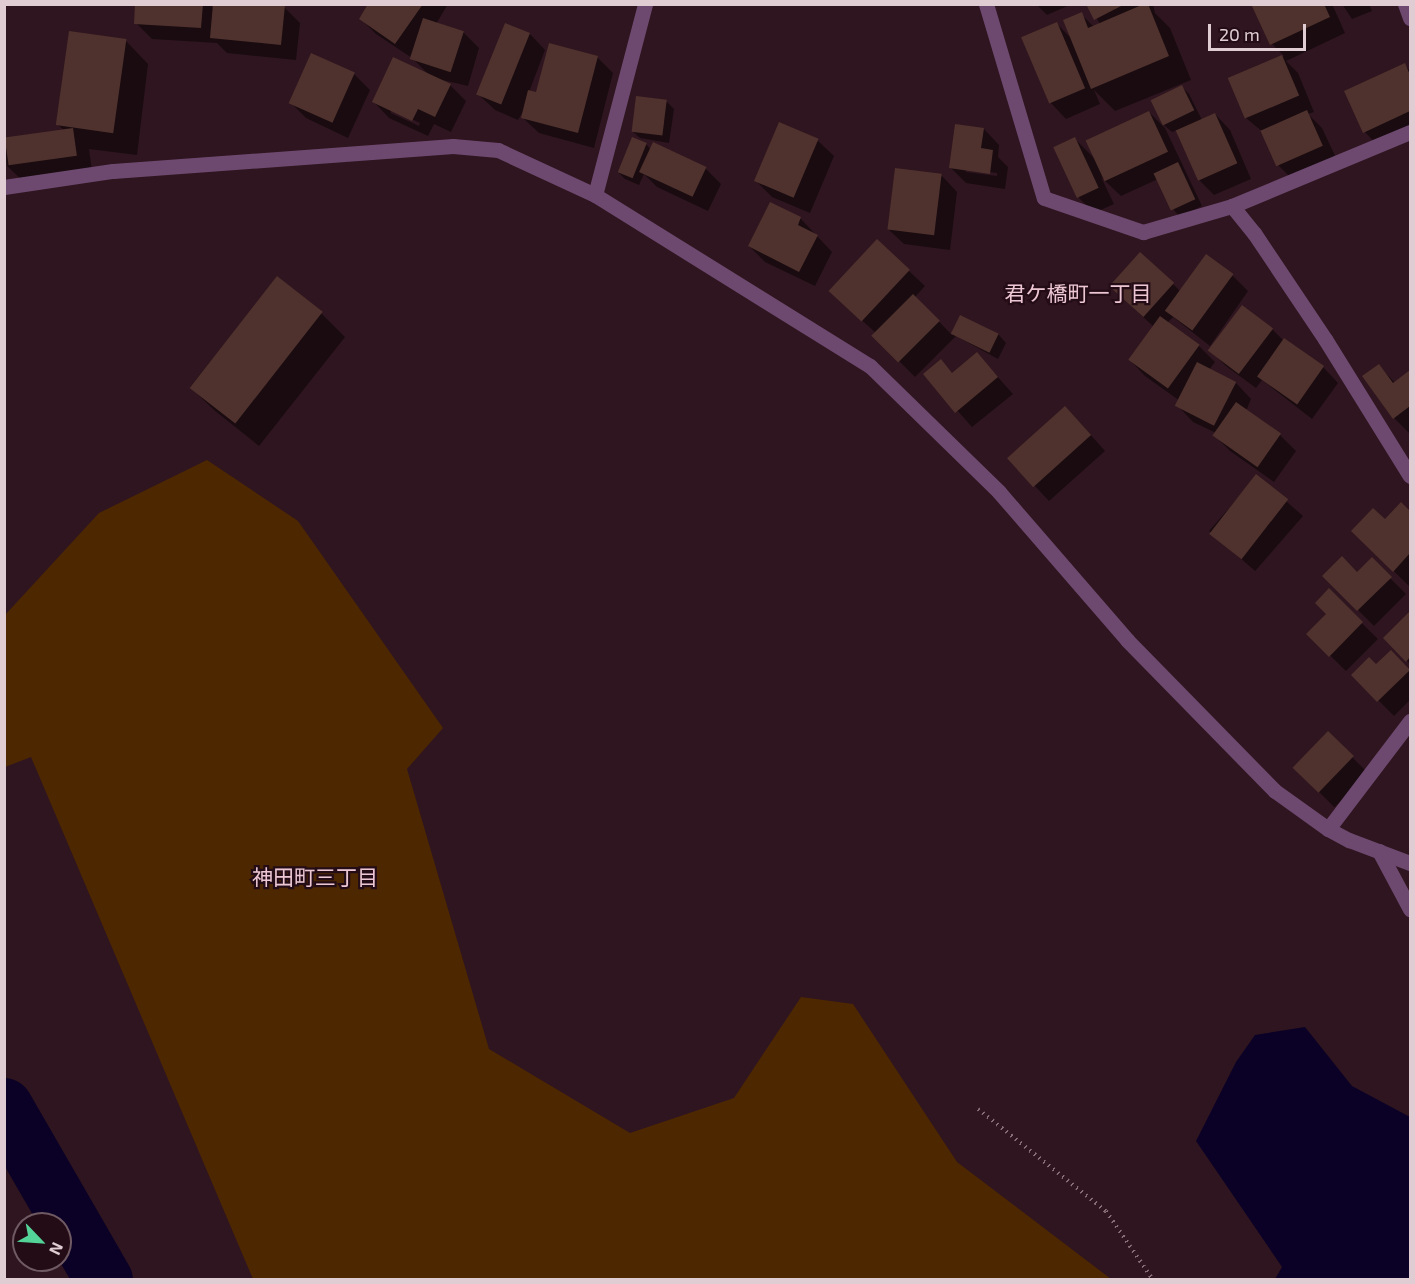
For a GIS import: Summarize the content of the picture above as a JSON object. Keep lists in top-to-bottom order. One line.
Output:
{"districts":["君ケ橋町一丁目","神田町三丁目"],"scale_bar":"20 m","north":"bottom right"}
